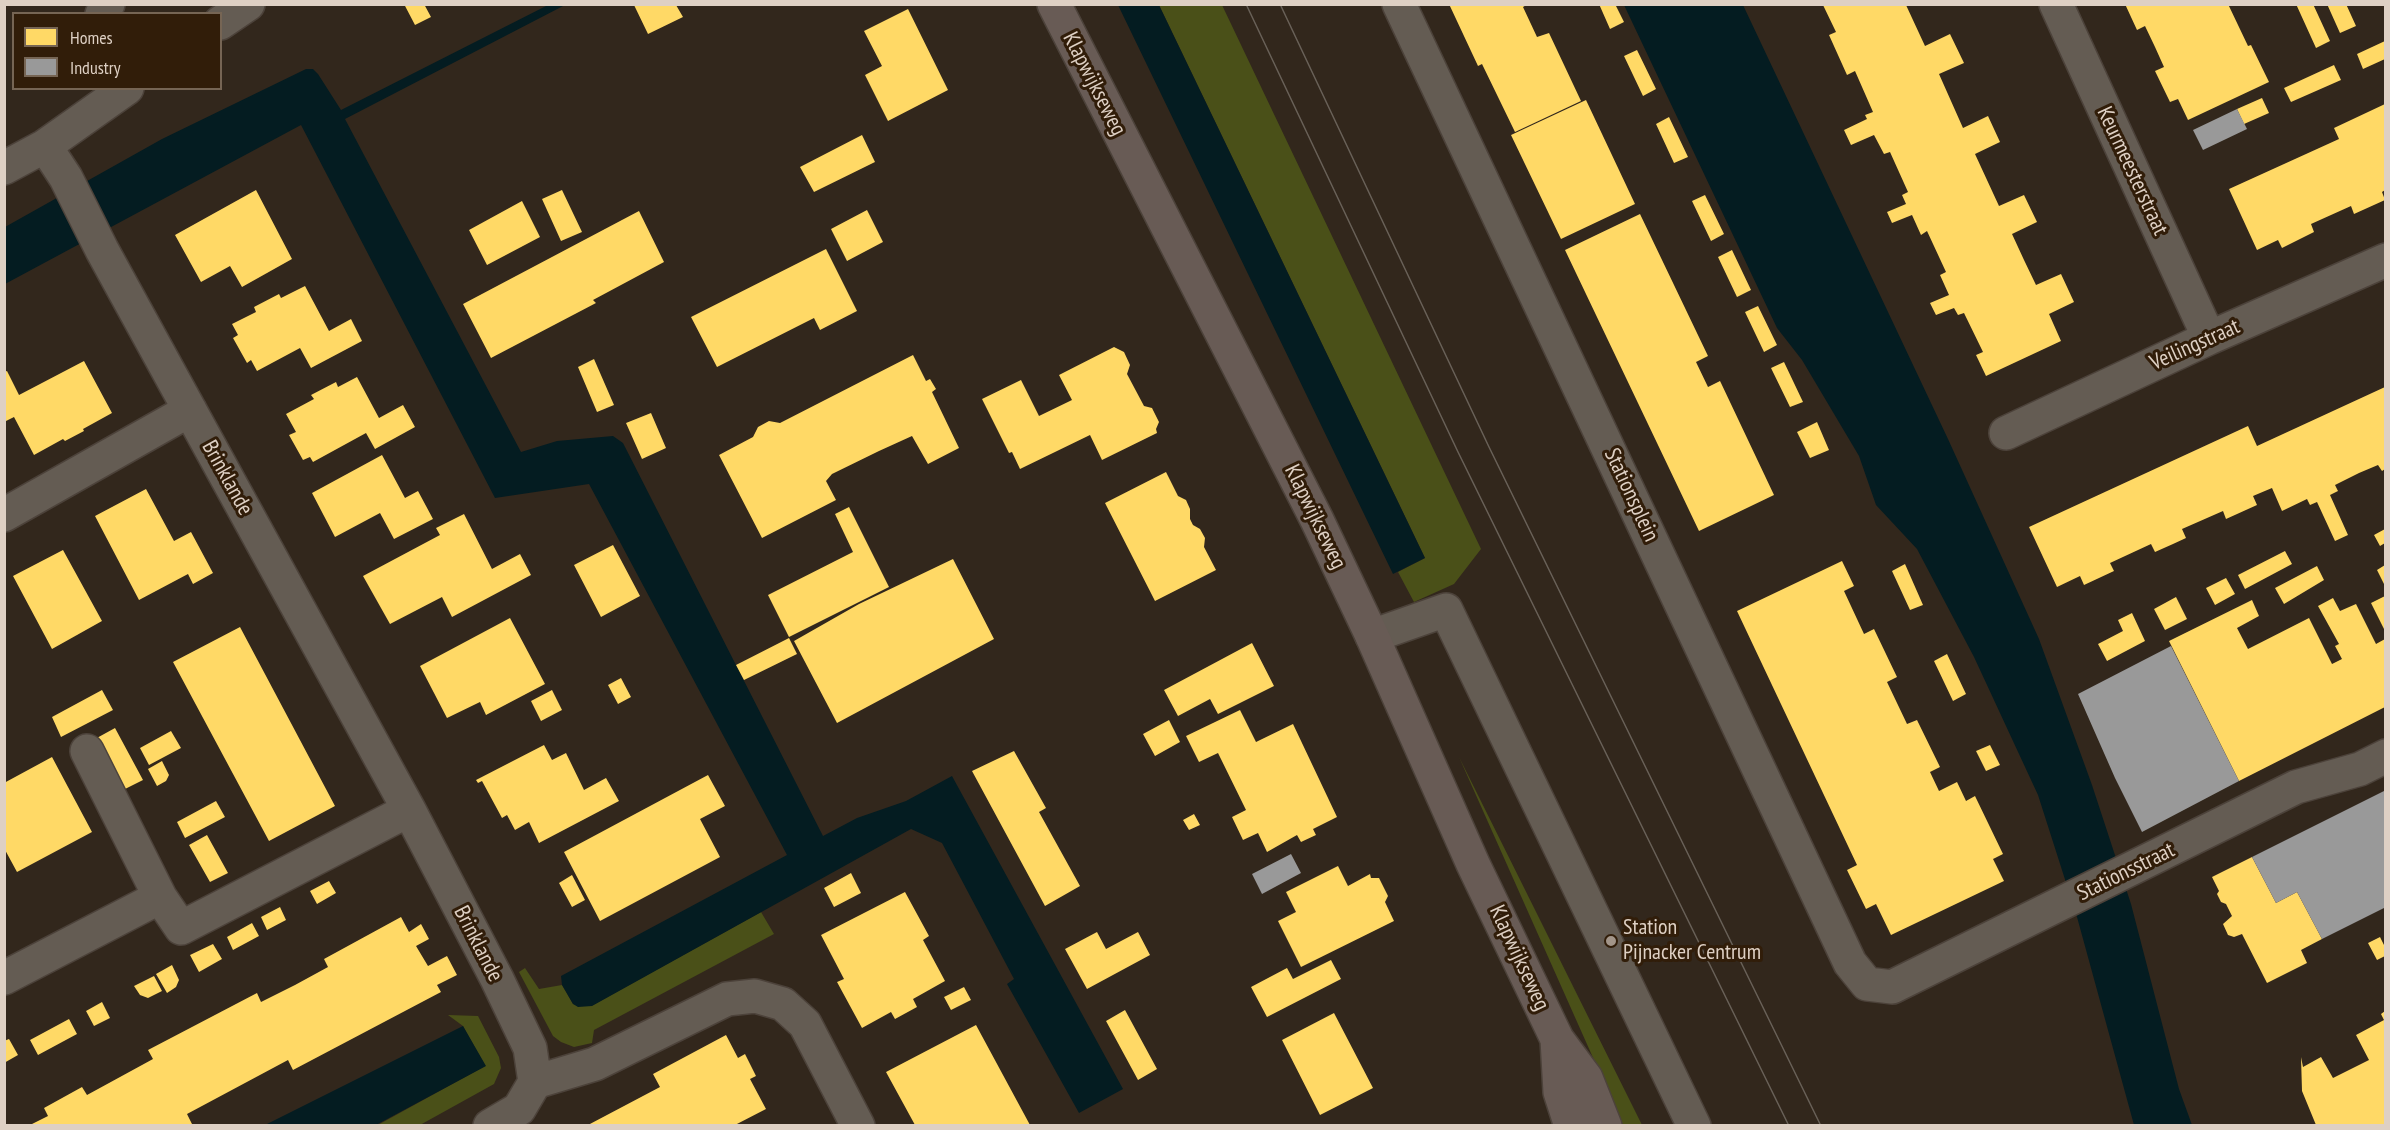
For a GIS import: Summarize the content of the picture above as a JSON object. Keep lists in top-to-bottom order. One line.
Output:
{"streets":{"main road":["Klapwijkseweg"],"street":["Keurmeesterstraat","Veilingstraat","Brinklande","Stationsplein","Stationsstraat"]},"crossings":[["Keurmeesterstraat","Veilingstraat"],["Stationsplein","Stationsstraat"]],"places":["Station Pijnacker Centrum"],"legend":["Homes","Industry"]}
